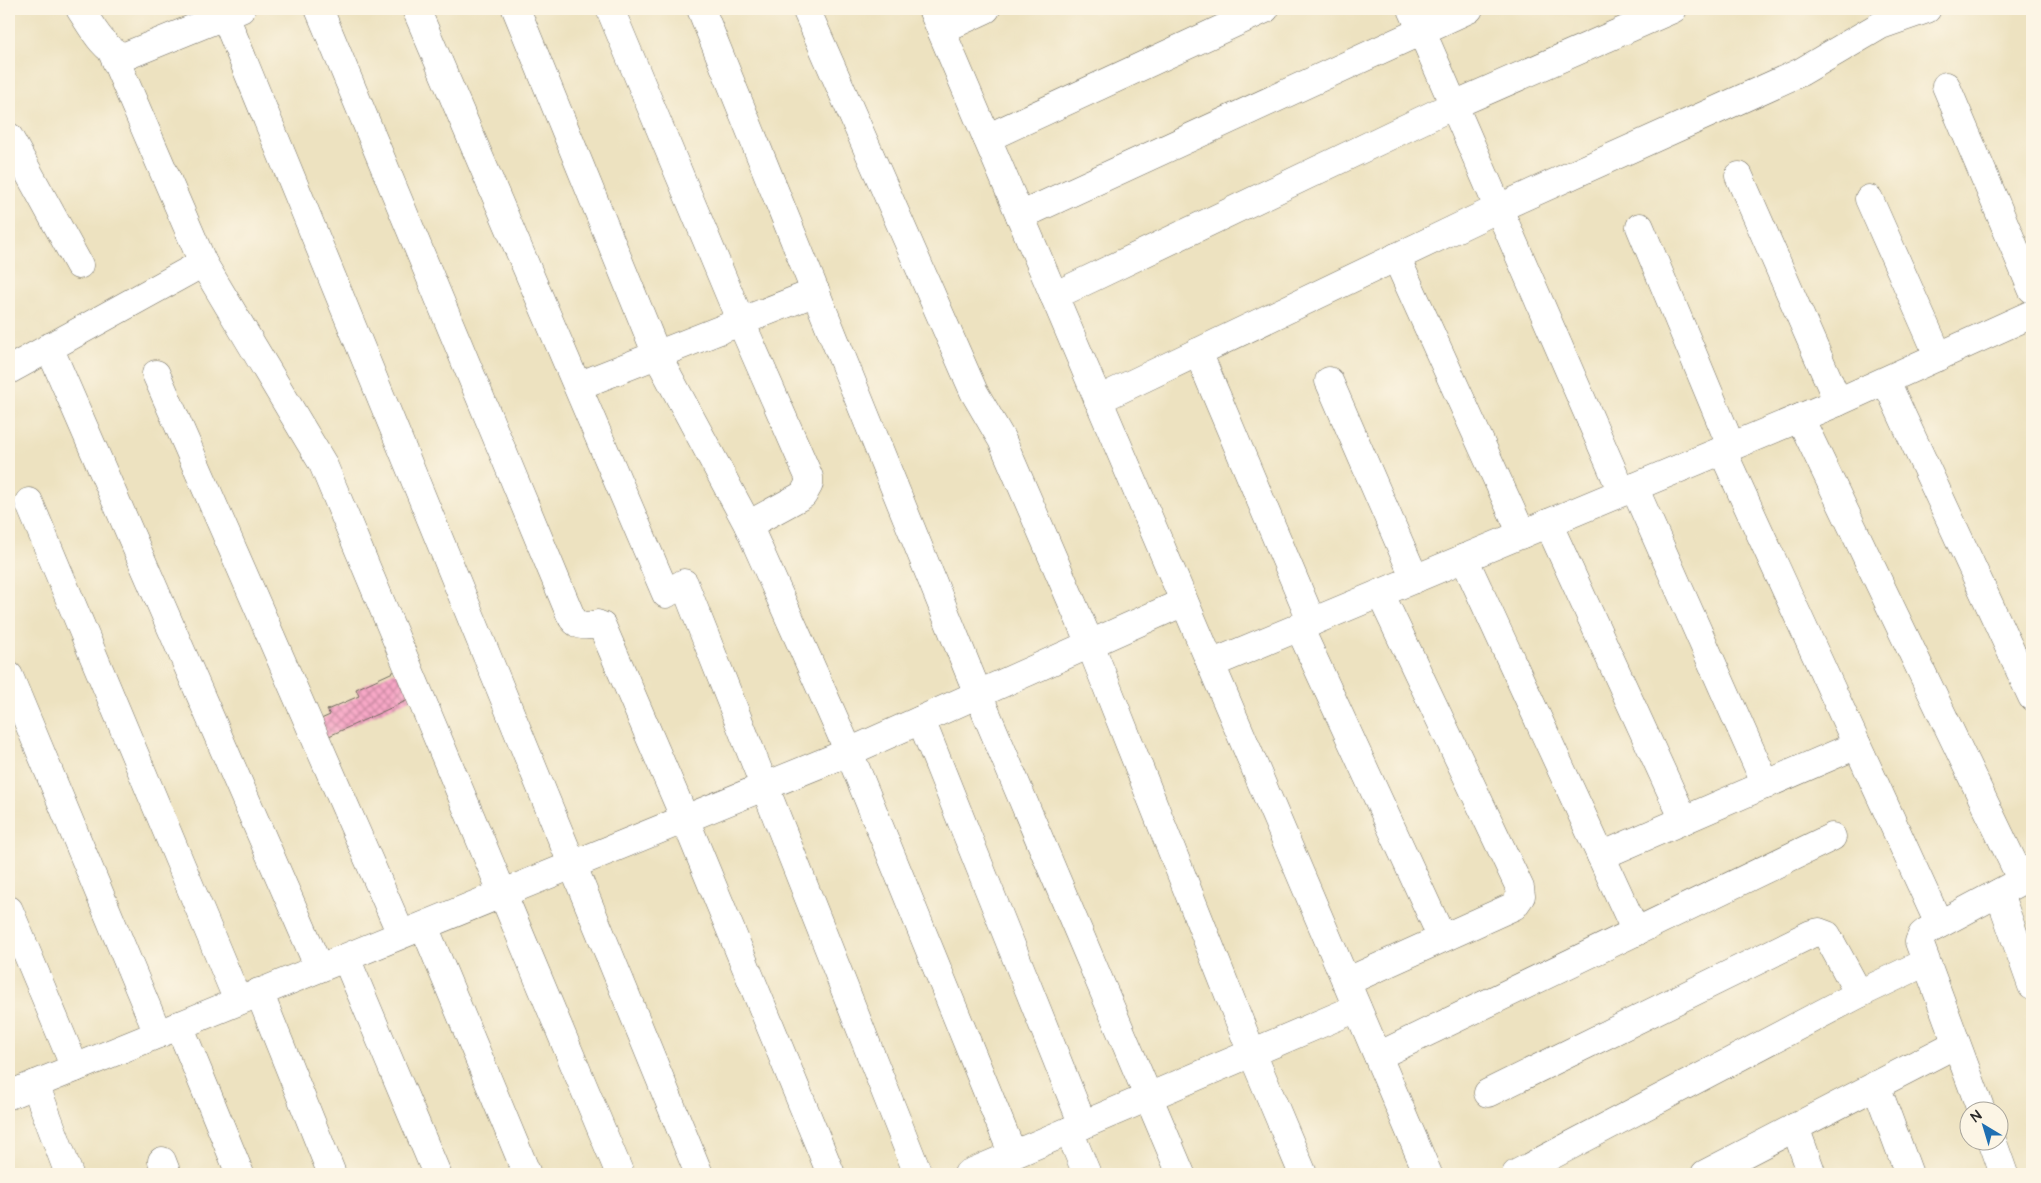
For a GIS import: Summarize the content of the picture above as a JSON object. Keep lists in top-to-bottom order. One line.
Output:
{"north":"top left"}
